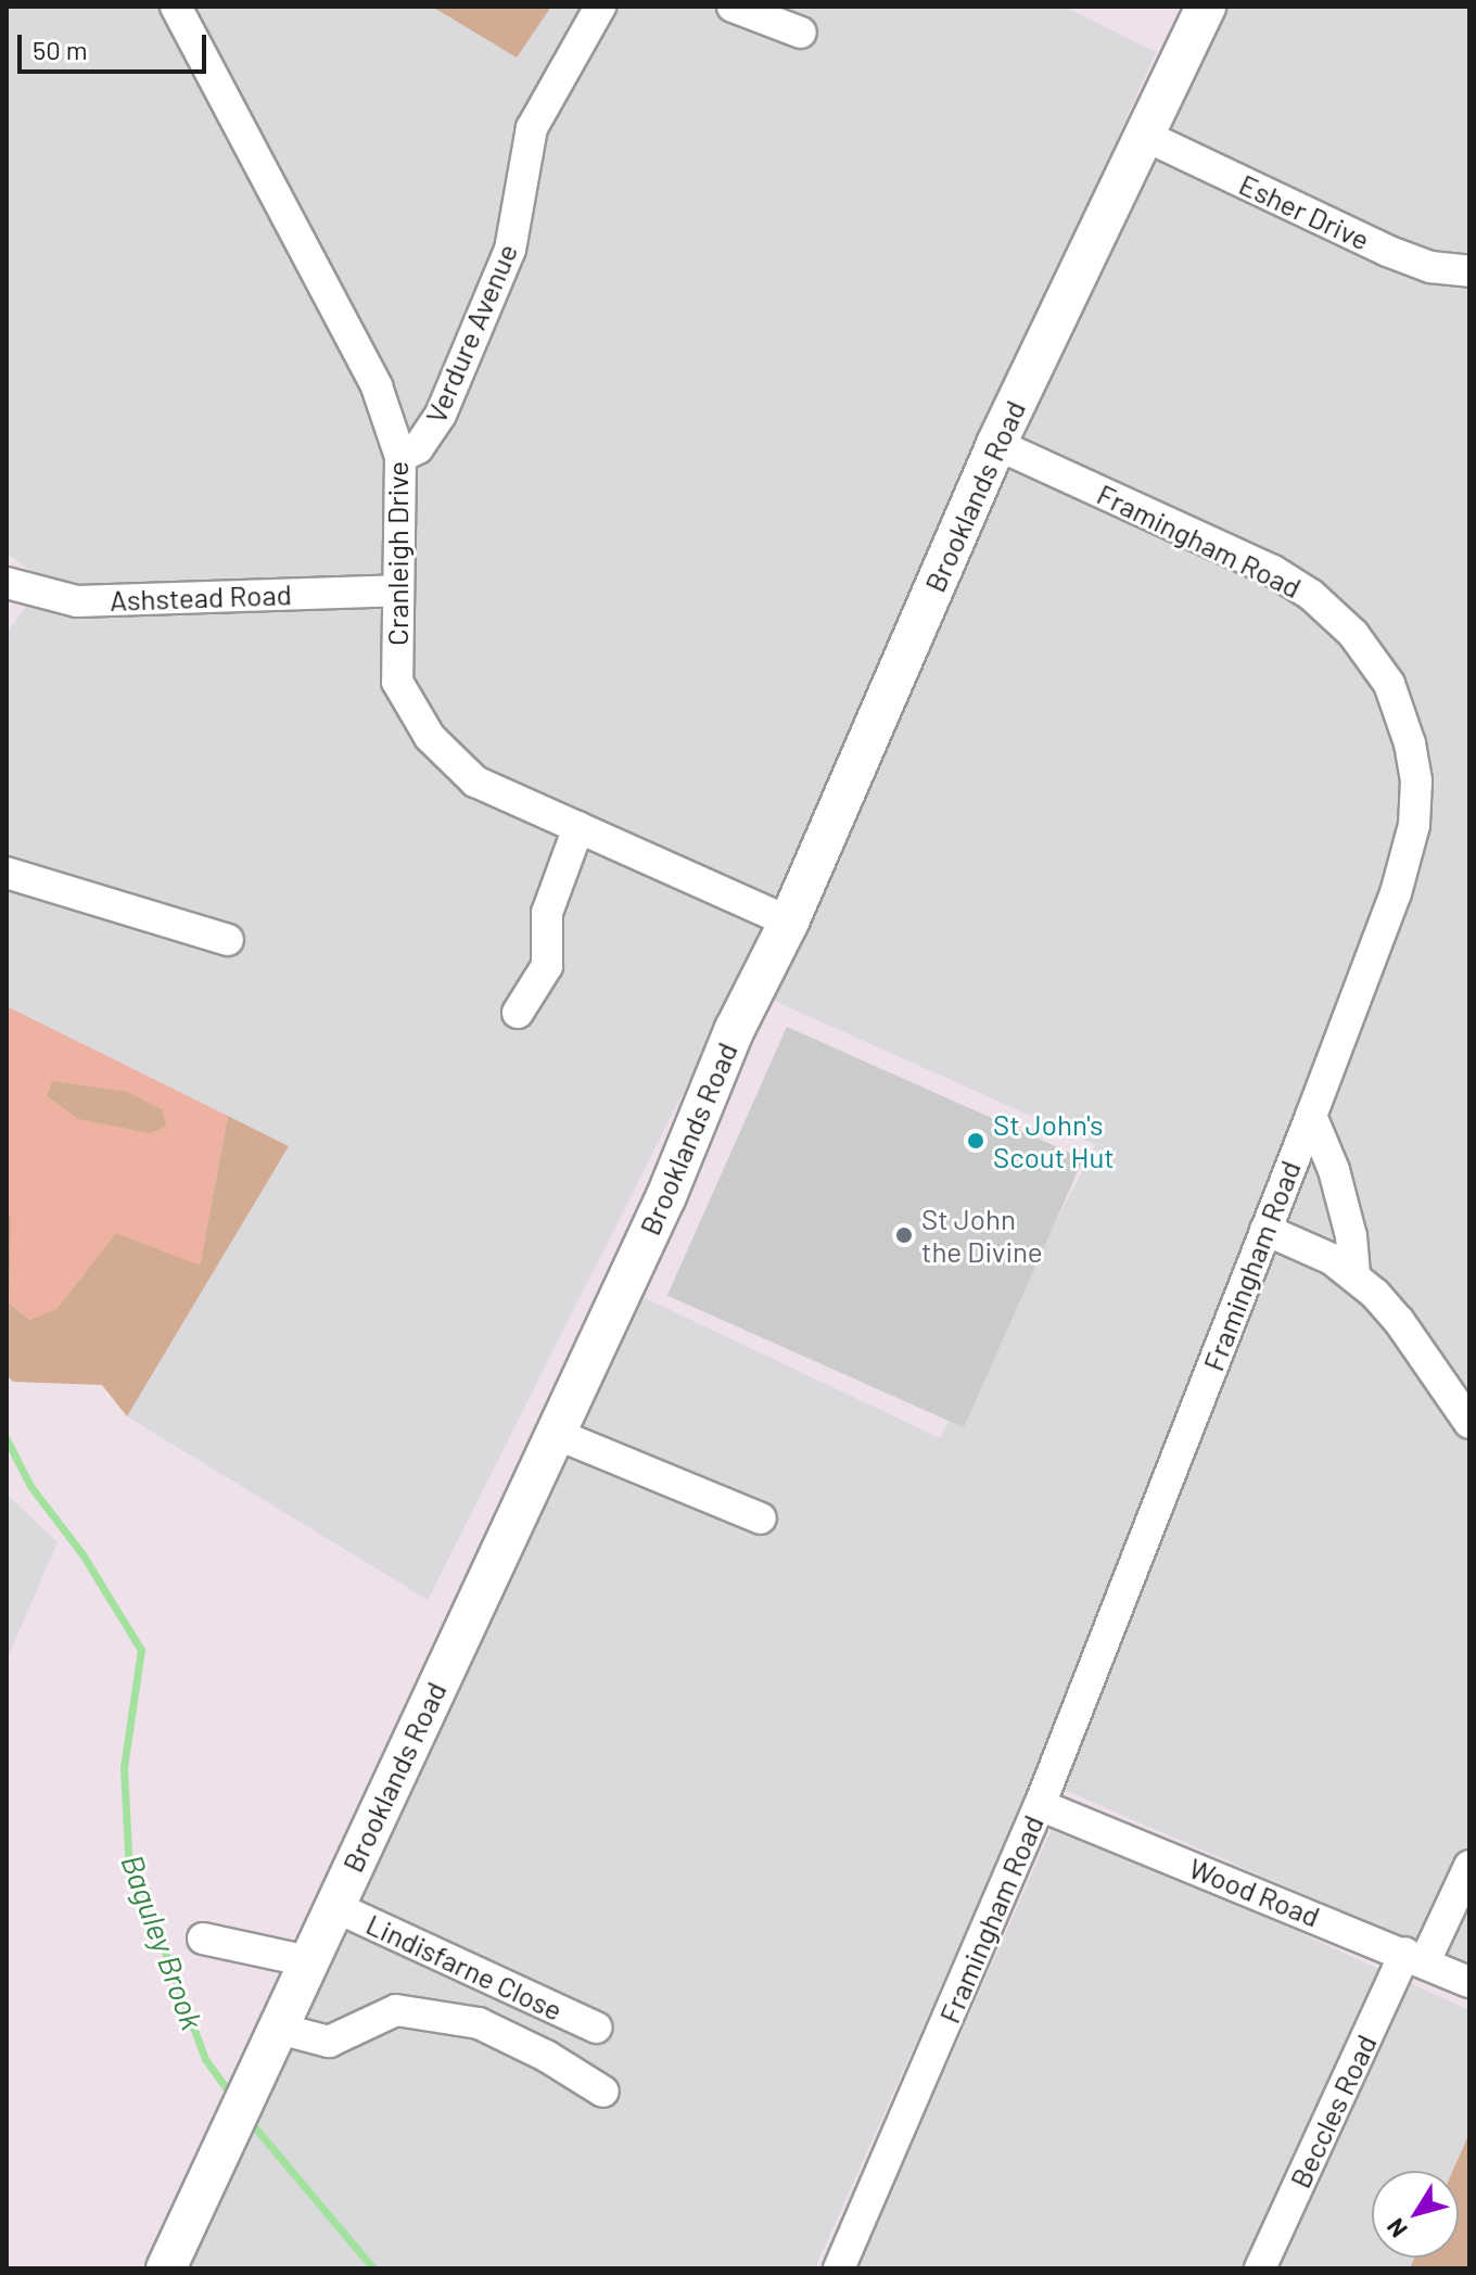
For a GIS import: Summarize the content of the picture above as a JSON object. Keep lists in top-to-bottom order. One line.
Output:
{"streets":{"street":["Esher Drive","Verdure Avenue","Brooklands Road","Framingham Road","Cranleigh Drive","Ashstead Road","Wood Road","Lindisfarne Close","Beccles Road"]},"crossings":[["Esher Drive","Brooklands Road"],["Verdure Avenue","Cranleigh Drive"],["Brooklands Road","Framingham Road"],["Brooklands Road","Cranleigh Drive"],["Brooklands Road","Lindisfarne Close"],["Framingham Road","Wood Road"],["Cranleigh Drive","Ashstead Road"],["Wood Road","Beccles Road"]],"water":["Baguley Brook"],"places":["St John's Scout Hut","St John the Divine"],"scale_bar":"50 m","north":"bottom left"}
